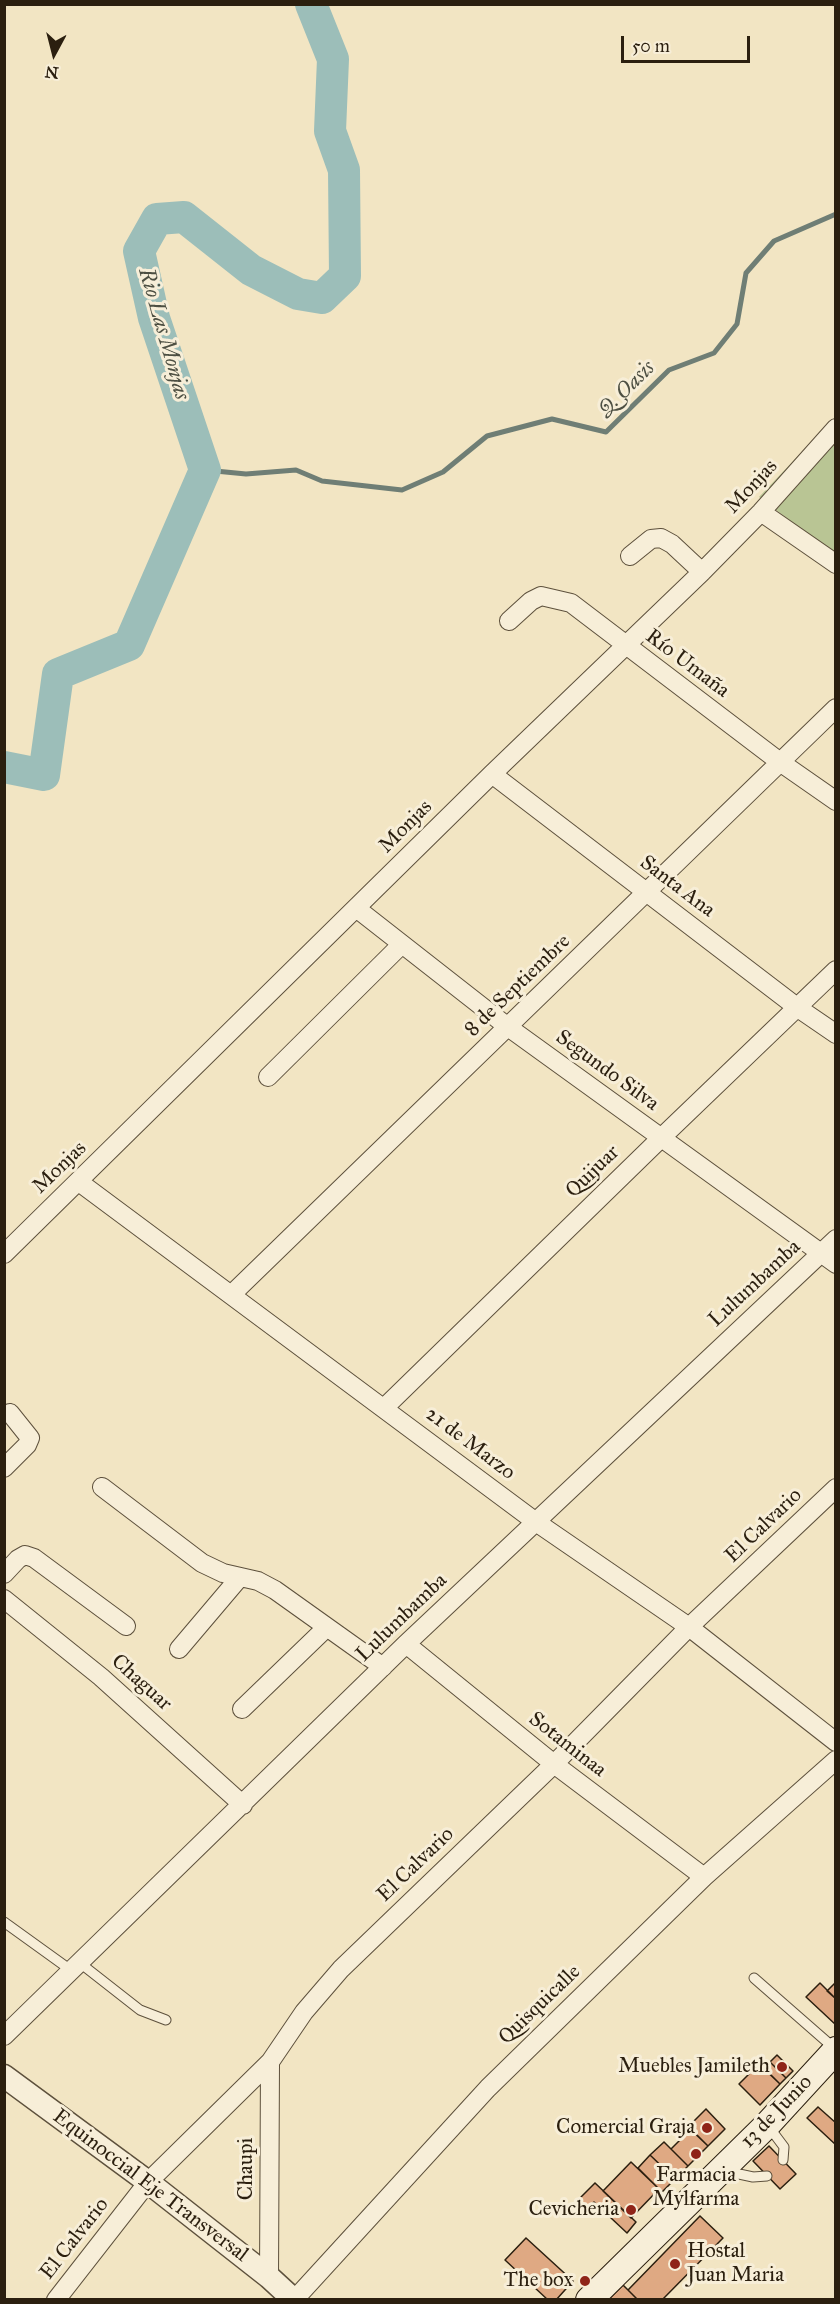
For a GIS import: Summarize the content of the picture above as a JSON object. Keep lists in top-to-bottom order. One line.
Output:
{"streets":{"main road":["13 de Junio"],"street":["Monjas","Río Umaña","Santa Ana","8 de Septiembre","Segundo Silva","Quijuar","Lulumbamba","21 de Marzo","El Calvario","Chaguar","Sotaminaa","Quisquicalle","Chaupi","Equinoccial Eje Transversal"]},"crossings":[["Monjas","Río Umaña"],["Monjas","Santa Ana"],["Monjas","Segundo Silva"],["Monjas","21 de Marzo"],["Río Umaña","8 de Septiembre"],["Santa Ana","8 de Septiembre"],["Santa Ana","Quijuar"],["8 de Septiembre","Segundo Silva"],["8 de Septiembre","21 de Marzo"],["Segundo Silva","Quijuar"],["Segundo Silva","Lulumbamba"],["Quijuar","21 de Marzo"],["Lulumbamba","21 de Marzo"],["Lulumbamba","Chaguar"],["Lulumbamba","Sotaminaa"],["21 de Marzo","El Calvario"],["El Calvario","Sotaminaa"],["El Calvario","Chaupi"],["El Calvario","Equinoccial Eje Transversal"],["Sotaminaa","Quisquicalle"],["Quisquicalle","Equinoccial Eje Transversal"],["Chaupi","Equinoccial Eje Transversal"]],"water":["Rio Las Monjas","Q. Oasis"],"places":["Muebles Jamileth","Comercial Graja","Farmacia Mylfarma","Cevicheria","Hostal Juan Maria","The box"],"scale_bar":"50 m","north":"bottom"}
